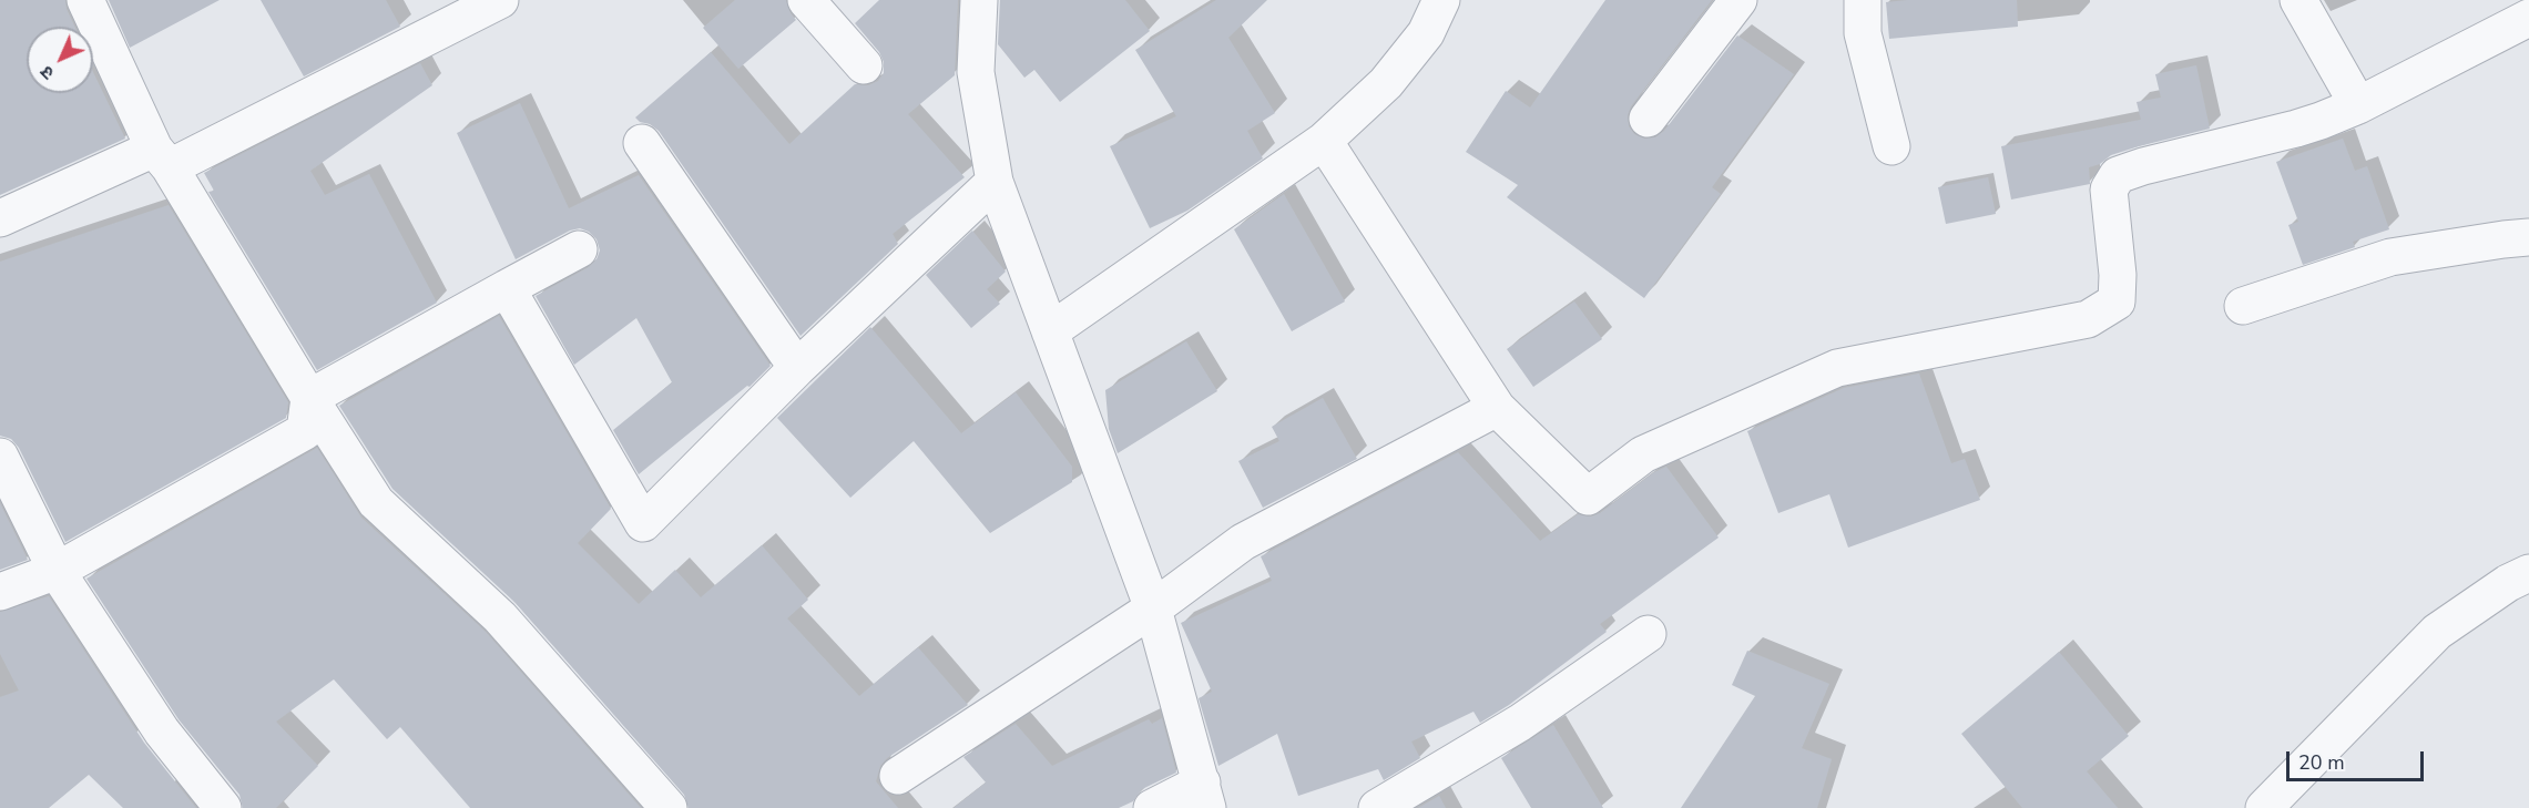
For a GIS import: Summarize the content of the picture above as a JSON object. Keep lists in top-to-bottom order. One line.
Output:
{"scale_bar":"20 m","north":"bottom left"}
